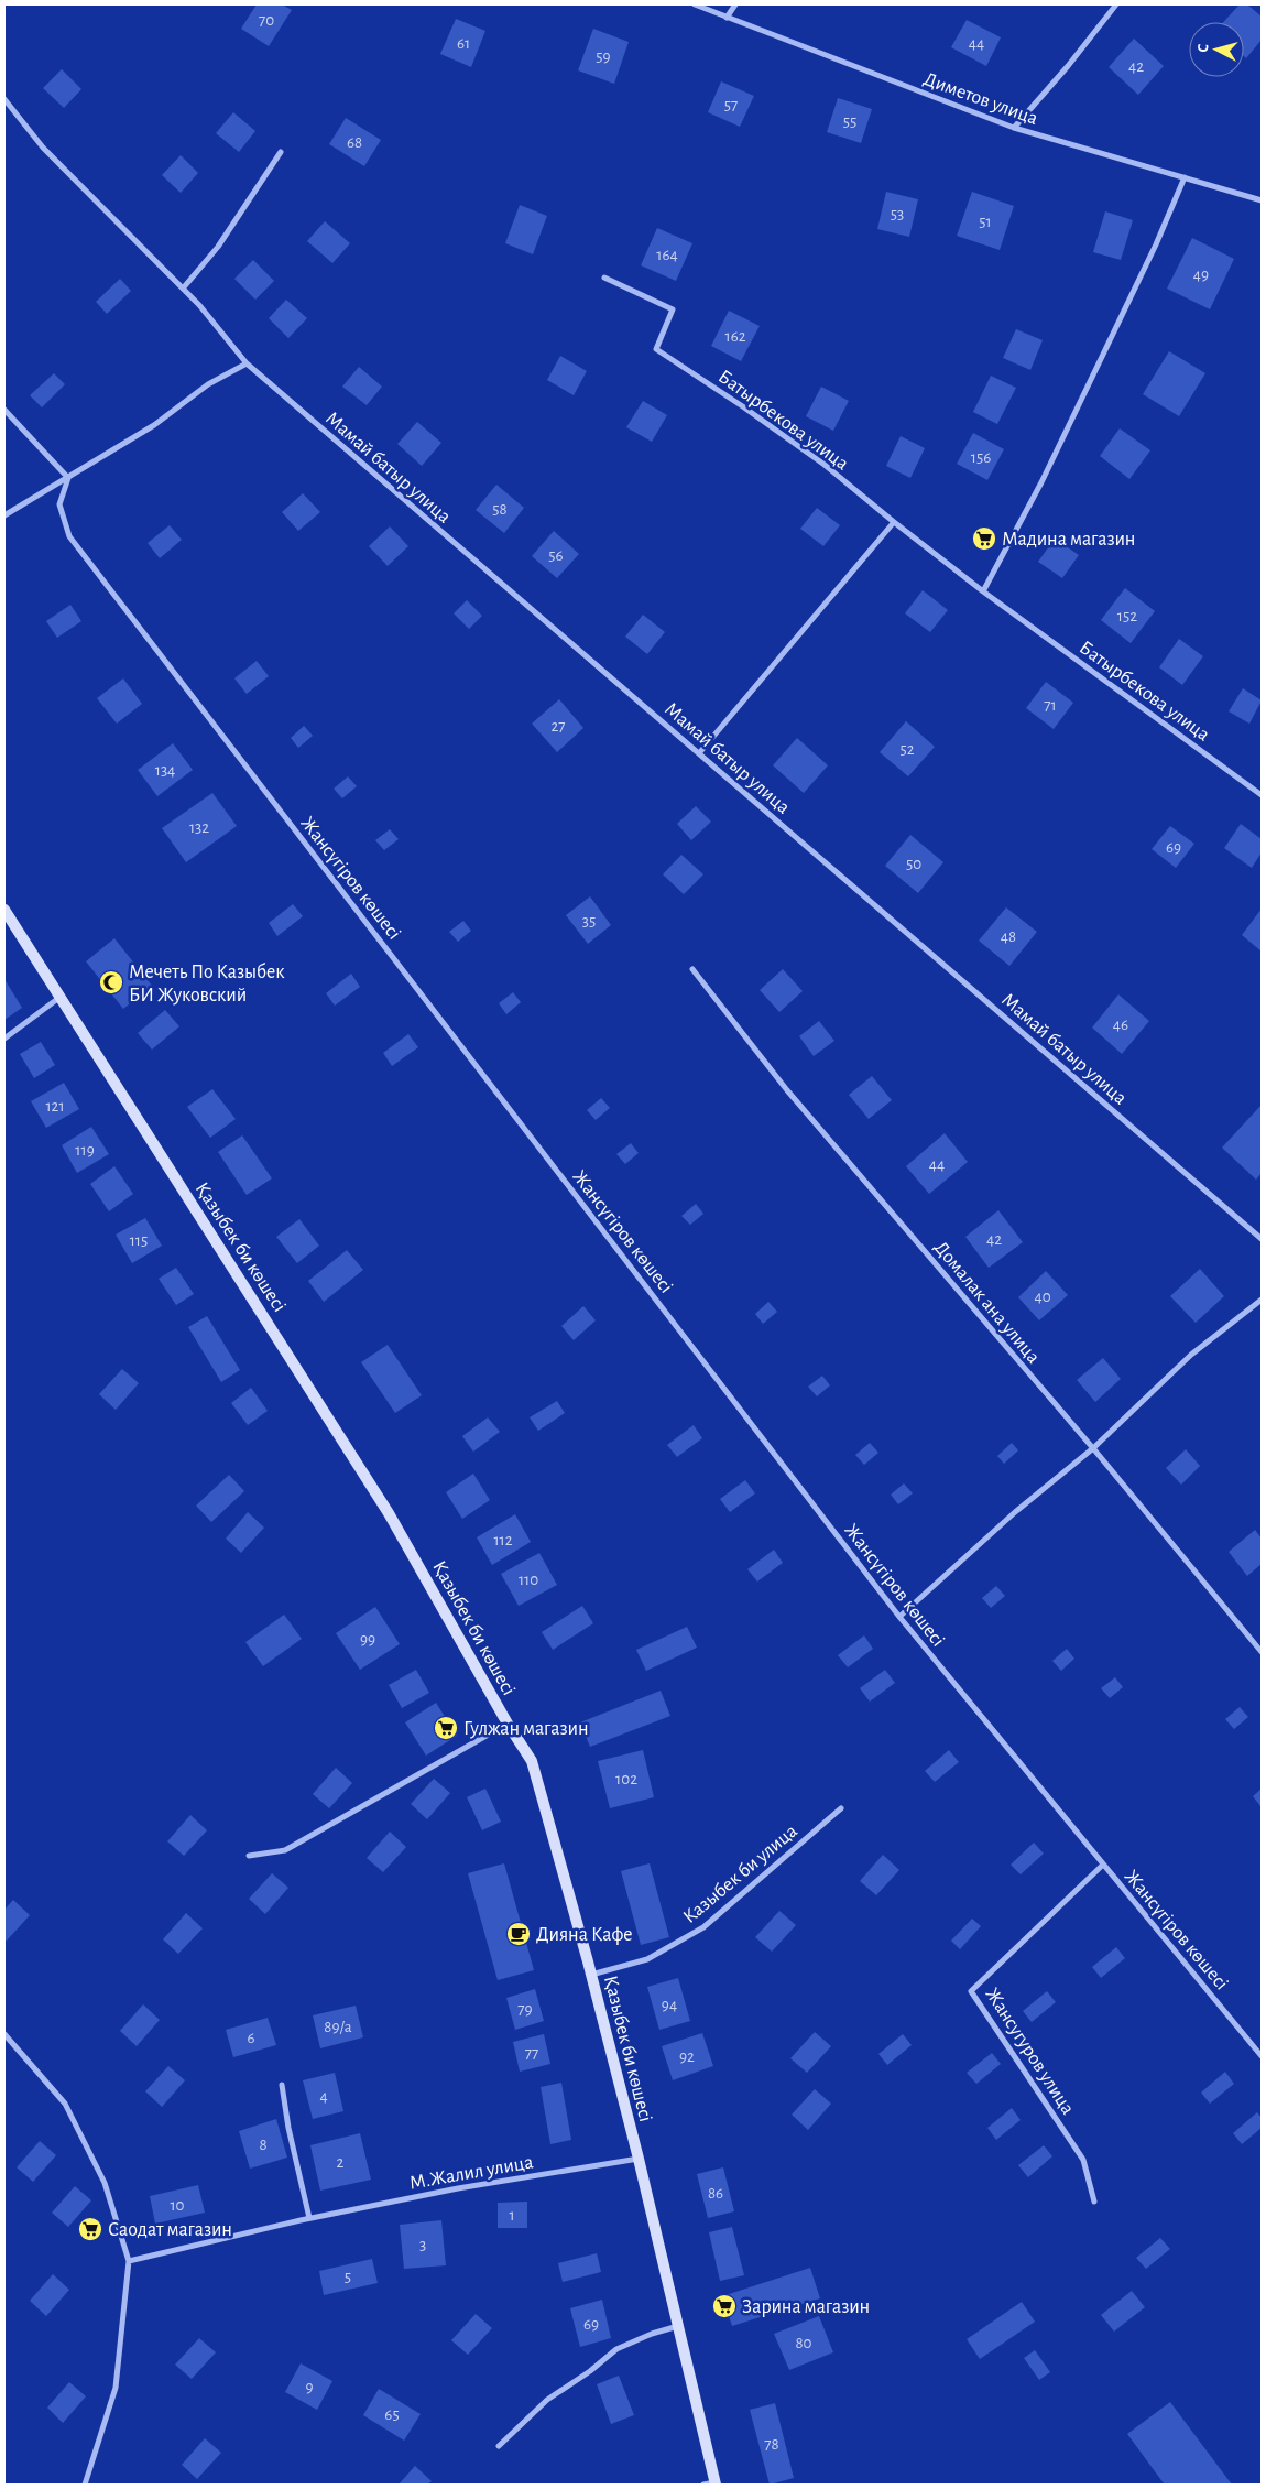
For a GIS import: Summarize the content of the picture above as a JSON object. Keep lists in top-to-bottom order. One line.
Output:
{"streets":{"main road":["Қазыбек би көшесі"],"street":["Диметов улица","Батырбекова улица","Мамай батыр улица","Жансүгіров көшесі","Домалак ана улица","Казыбек би улица","Жансугуров улица","М.Жалил улица"]},"crossings":[["Жансүгіров көшесі","Жансугуров улица"],["Қазыбек би көшесі","Казыбек би улица"],["Қазыбек би көшесі","М.Жалил улица"]],"places":{"supermarket":["Мадина магазин","Гулжан магазин","Саодат магазин","Зарина магазин"],"mosque":["Мечеть По Казыбек БИ Жуковский"],"cafe":["Дияна Кафе"]},"house_numbers":["70","61","44","59","42","57","55","68","53","51","164","49","162","156","58","56","152","71","27","52","134","132","69","50","35","48","46","121","119","44","42","115","40","112","110","99","102","94","79","89/а","6","77","92","4","8","2","86","10","1","3","5","69","80","9","65","78"],"north":"left"}
